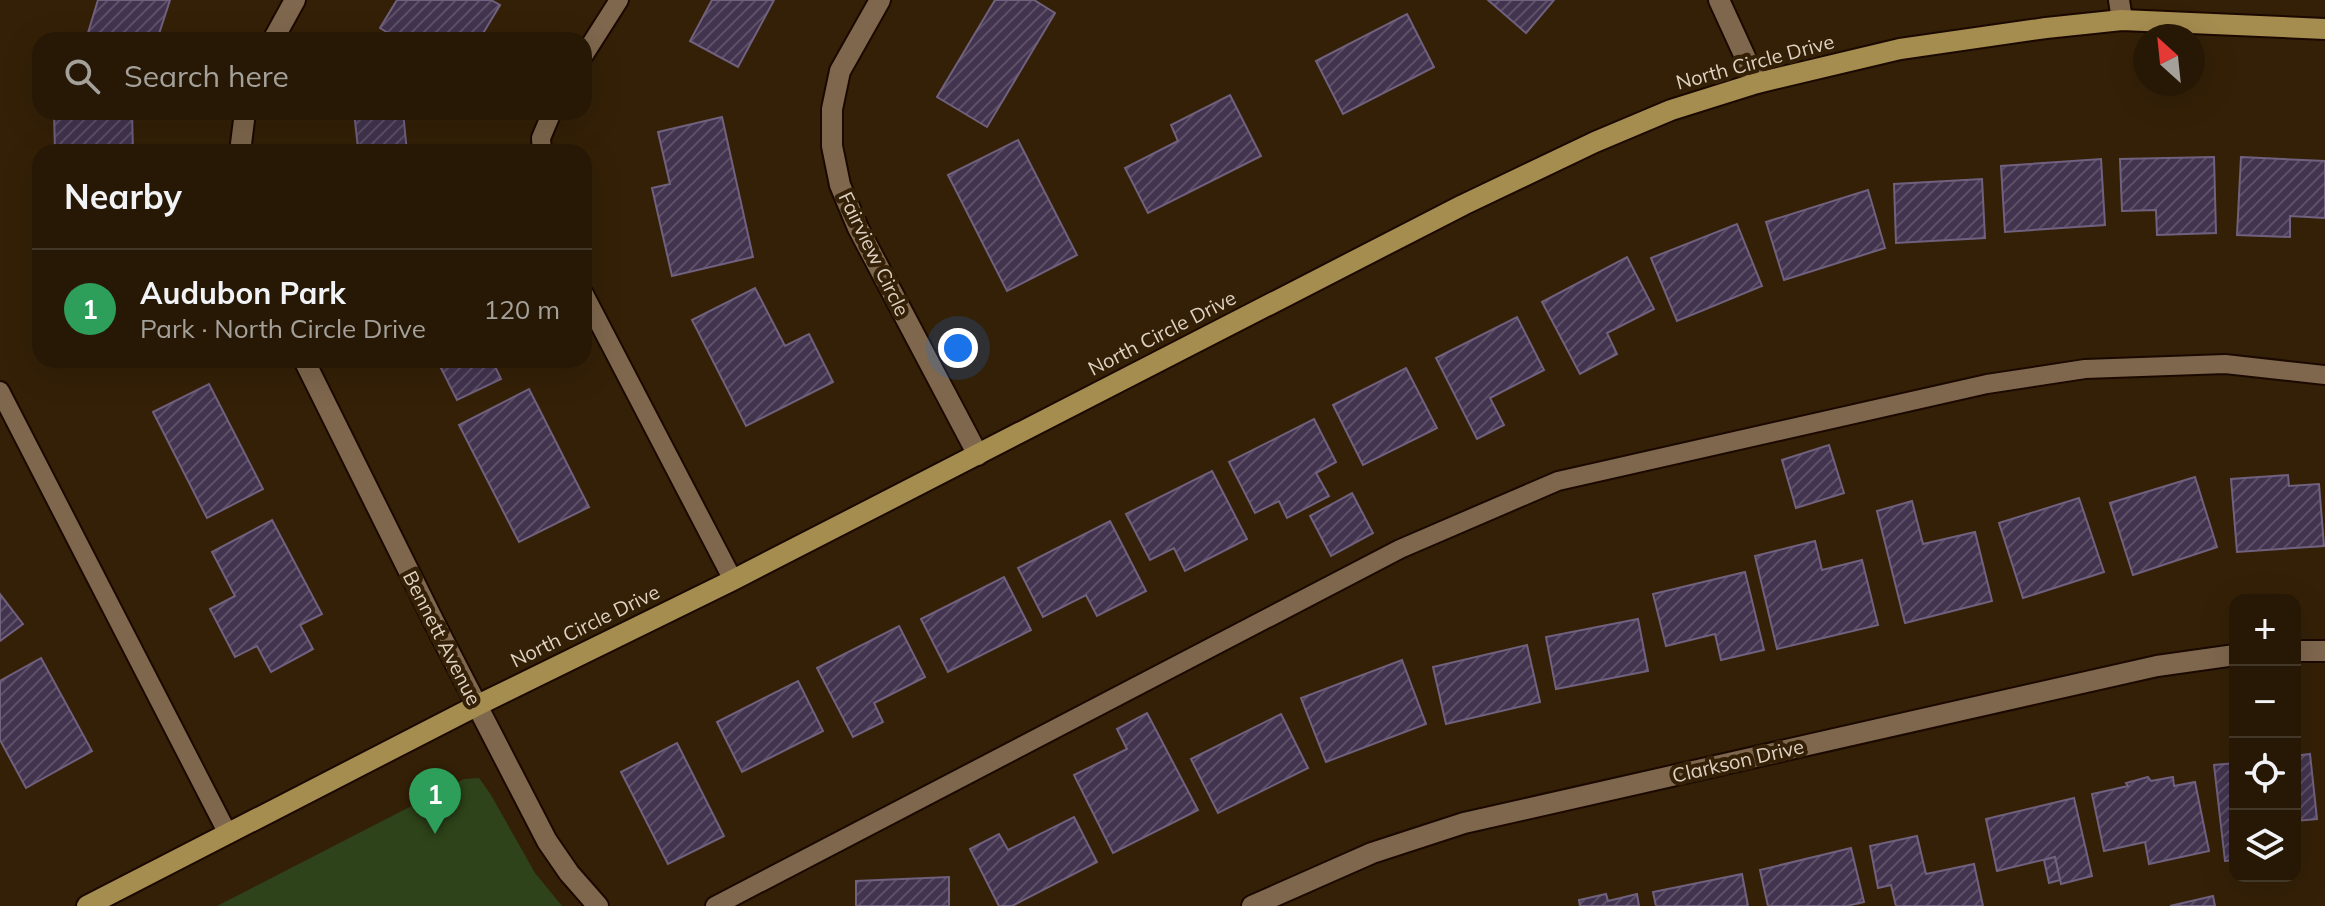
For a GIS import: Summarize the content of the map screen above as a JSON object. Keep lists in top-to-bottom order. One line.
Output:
{"streets":{"main road":["North Circle Drive"],"street":["Fairview Circle","Bennett Avenue","Clarkson Drive"]},"crossings":[["North Circle Drive","Fairview Circle"],["North Circle Drive","Bennett Avenue"]],"north":"top left","page":{"search":"Search here","heading":"Nearby","list":[{"mark":"1","name":"Audubon Park","note":"Park · North Circle Drive","value":"120 m"}],"map_buttons":["+","−"],"pins":"1"}}
